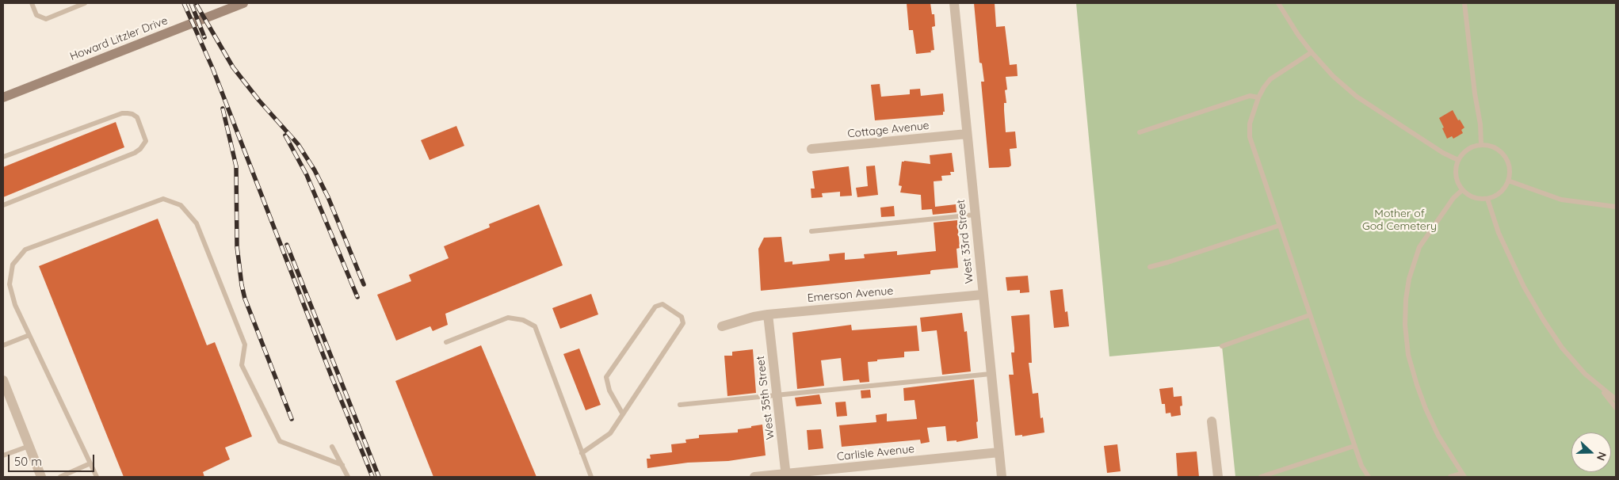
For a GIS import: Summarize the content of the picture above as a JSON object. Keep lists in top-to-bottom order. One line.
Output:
{"streets":{"main road":["Howard Litzler Drive"],"street":["Cottage Avenue","West 33rd Street","Emerson Avenue","West 35th Street","Carlisle Avenue"]},"crossings":[["Cottage Avenue","West 33rd Street"],["West 33rd Street","Emerson Avenue"],["West 33rd Street","Carlisle Avenue"],["Emerson Avenue","West 35th Street"],["West 35th Street","Carlisle Avenue"]],"parks":["Mother of God Cemetery"],"scale_bar":"50 m","north":"right"}
